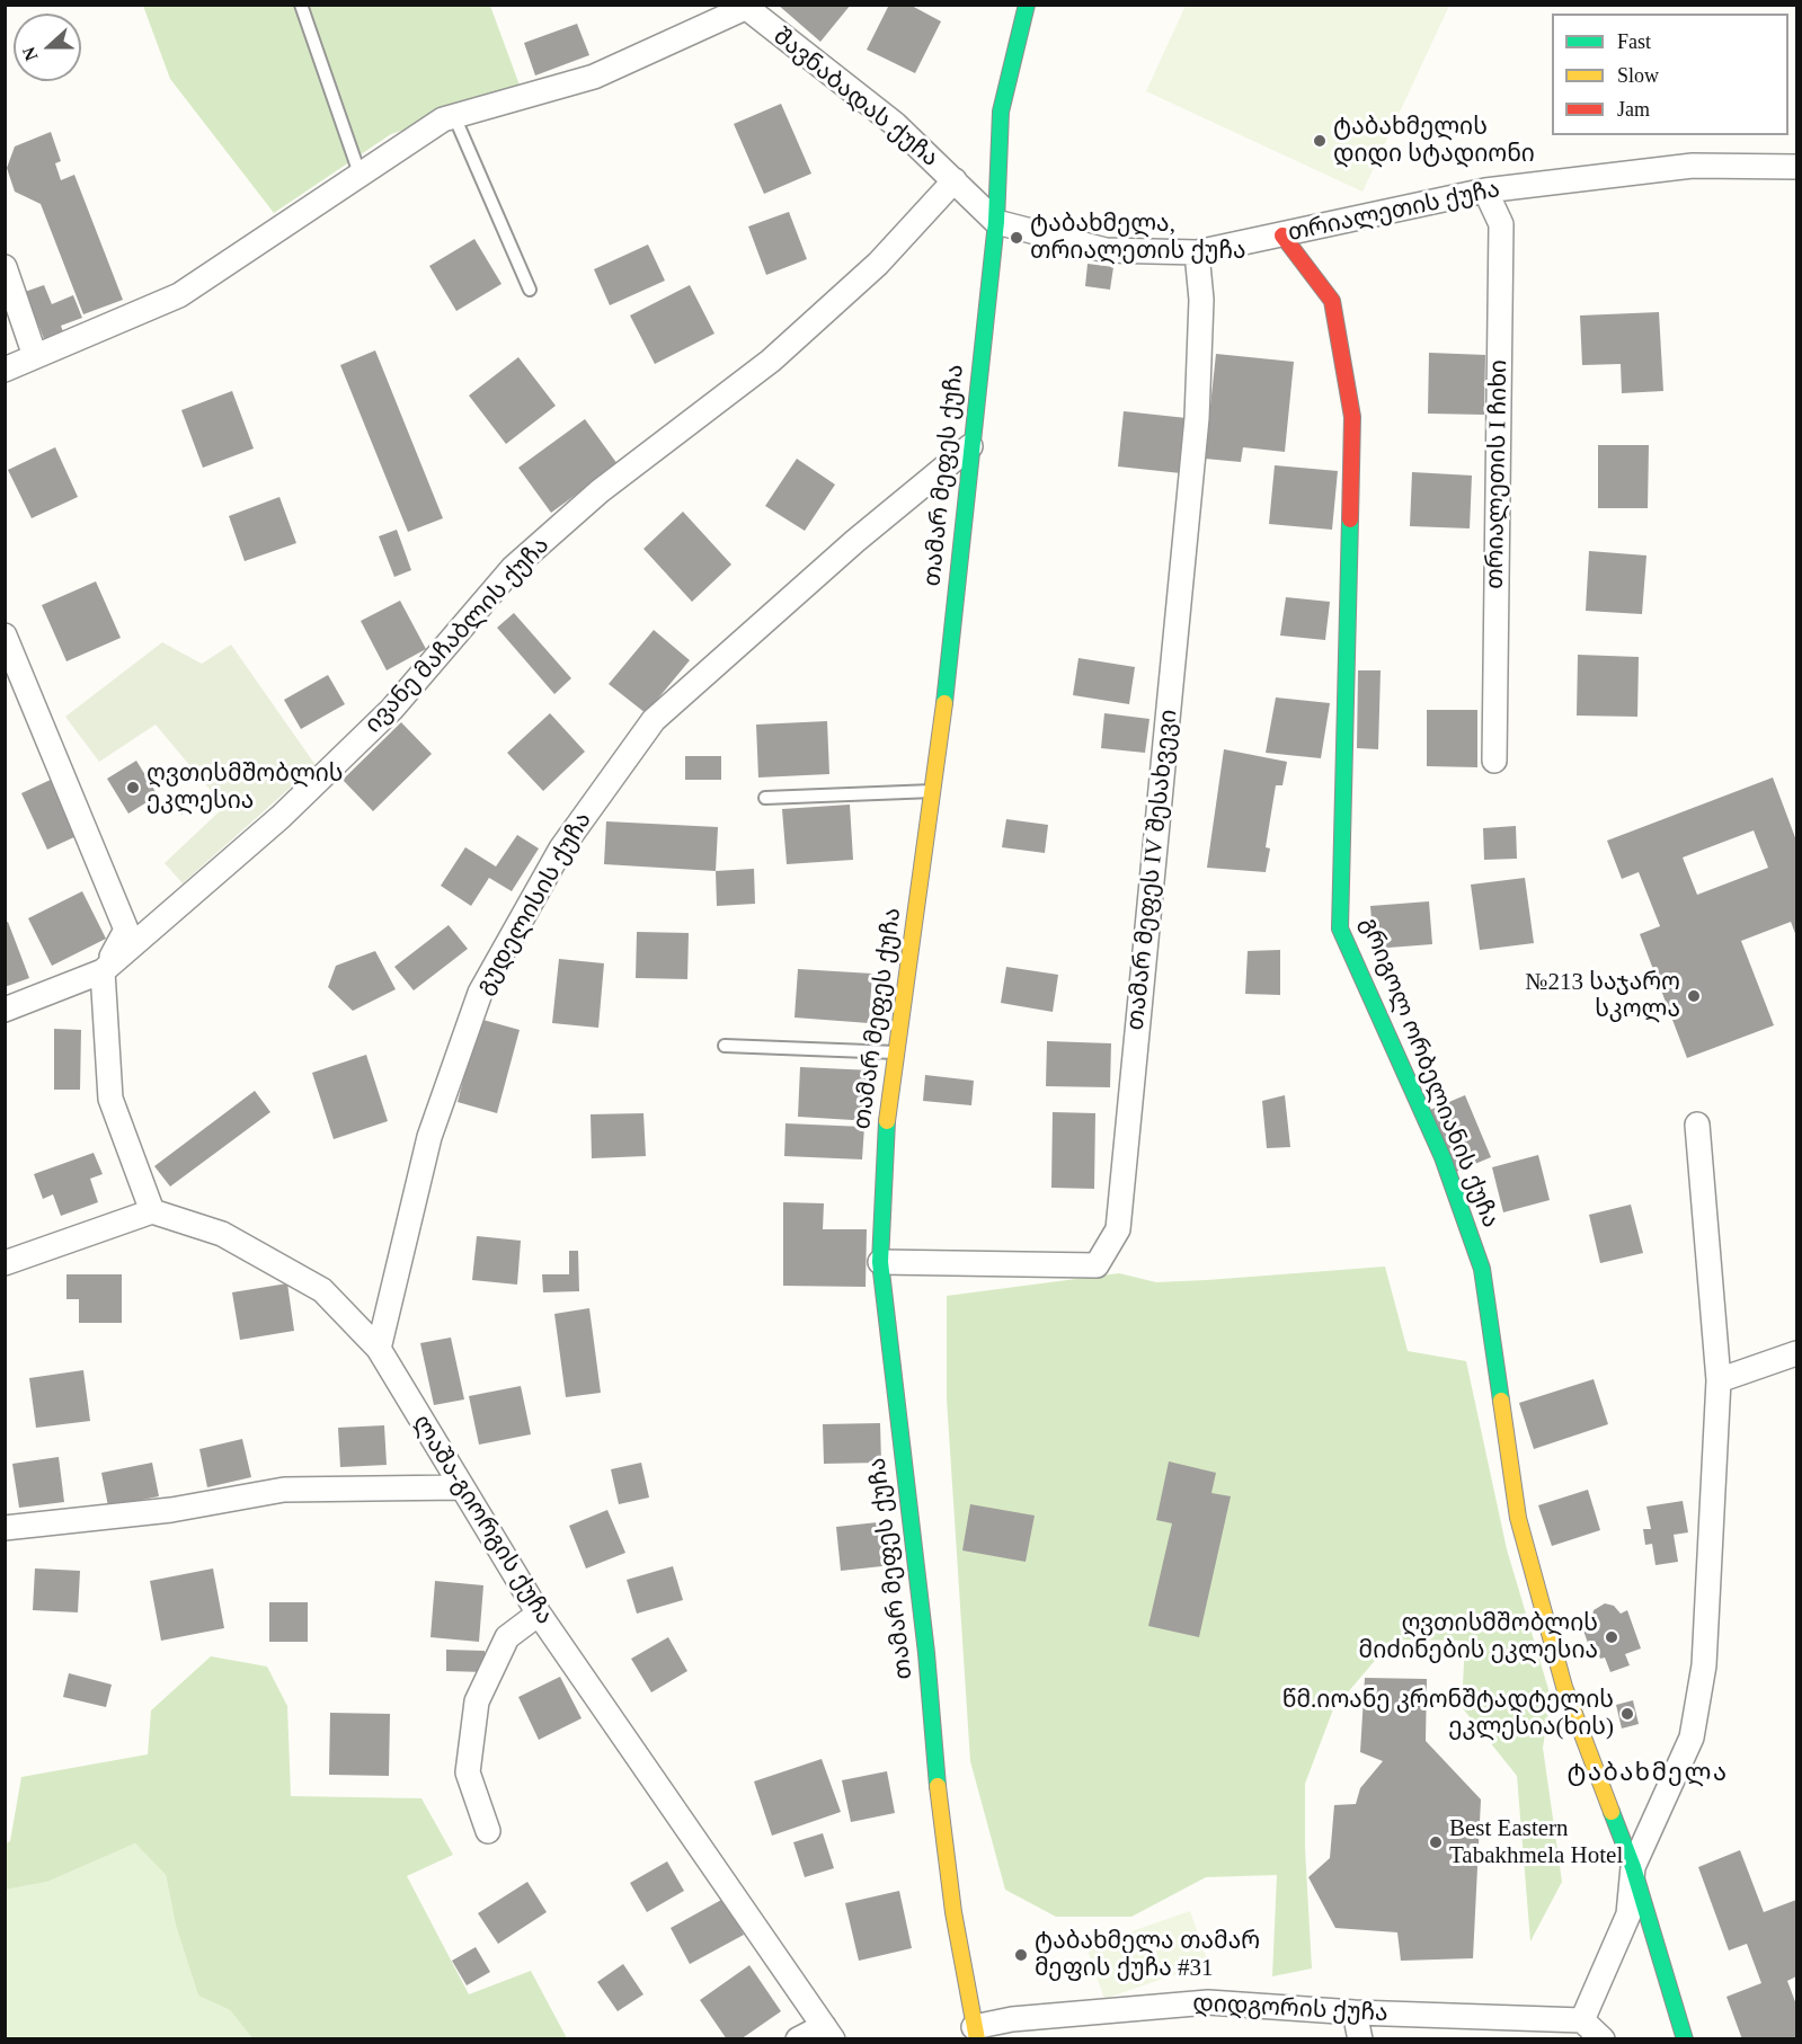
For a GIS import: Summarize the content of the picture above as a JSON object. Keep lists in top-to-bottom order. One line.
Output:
{"streets":{"street":["შავნაბადას ქუჩა","თრიალეთის ქუჩა","თრიალეთის I ჩიხი","თამარ მეფეს ქუჩა","ივანე მაჩაბლის ქუჩა","თამარ მეფეს IV შესახვევი","გუდელისის ქუჩა","გრიგოლ ორბელიანის ქუჩა","ლაშა-გიორგის ქუჩა","დიდგორის ქუჩა"]},"crossings":[["შავნაბადას ქუჩა","თრიალეთის ქუჩა"],["შავნაბადას ქუჩა","თამარ მეფეს ქუჩა"],["შავნაბადას ქუჩა","ივანე მაჩაბლის ქუჩა"],["თრიალეთის ქუჩა","თრიალეთის I ჩიხი"],["თრიალეთის ქუჩა","თამარ მეფეს ქუჩა"],["თრიალეთის ქუჩა","თამარ მეფეს IV შესახვევი"],["თრიალეთის ქუჩა","გრიგოლ ორბელიანის ქუჩა"],["თამარ მეფეს ქუჩა","თამარ მეფეს IV შესახვევი"],["თამარ მეფეს ქუჩა","გუდელისის ქუჩა"],["თამარ მეფეს ქუჩა","დიდგორის ქუჩა"],["გუდელისის ქუჩა","ლაშა-გიორგის ქუჩა"]],"districts":["ტაბახმელა"],"places":["ტაბახმელის დიდი სტადიონი","ტაბახმელა, თრიალეთის ქუჩა","ღვთისმშობლის ეკლესია","№213 საჯარო სკოლა","ღვთისმშობლის მიძინების ეკლესია","წმ.იოანე კრონშტადტელის ეკლესია(ხის)","Best Eastern Tabakhmela Hotel","ტაბახმელა თამარ მეფის ქუჩა #31"],"legend":["Fast","Slow","Jam"],"north":"left"}
